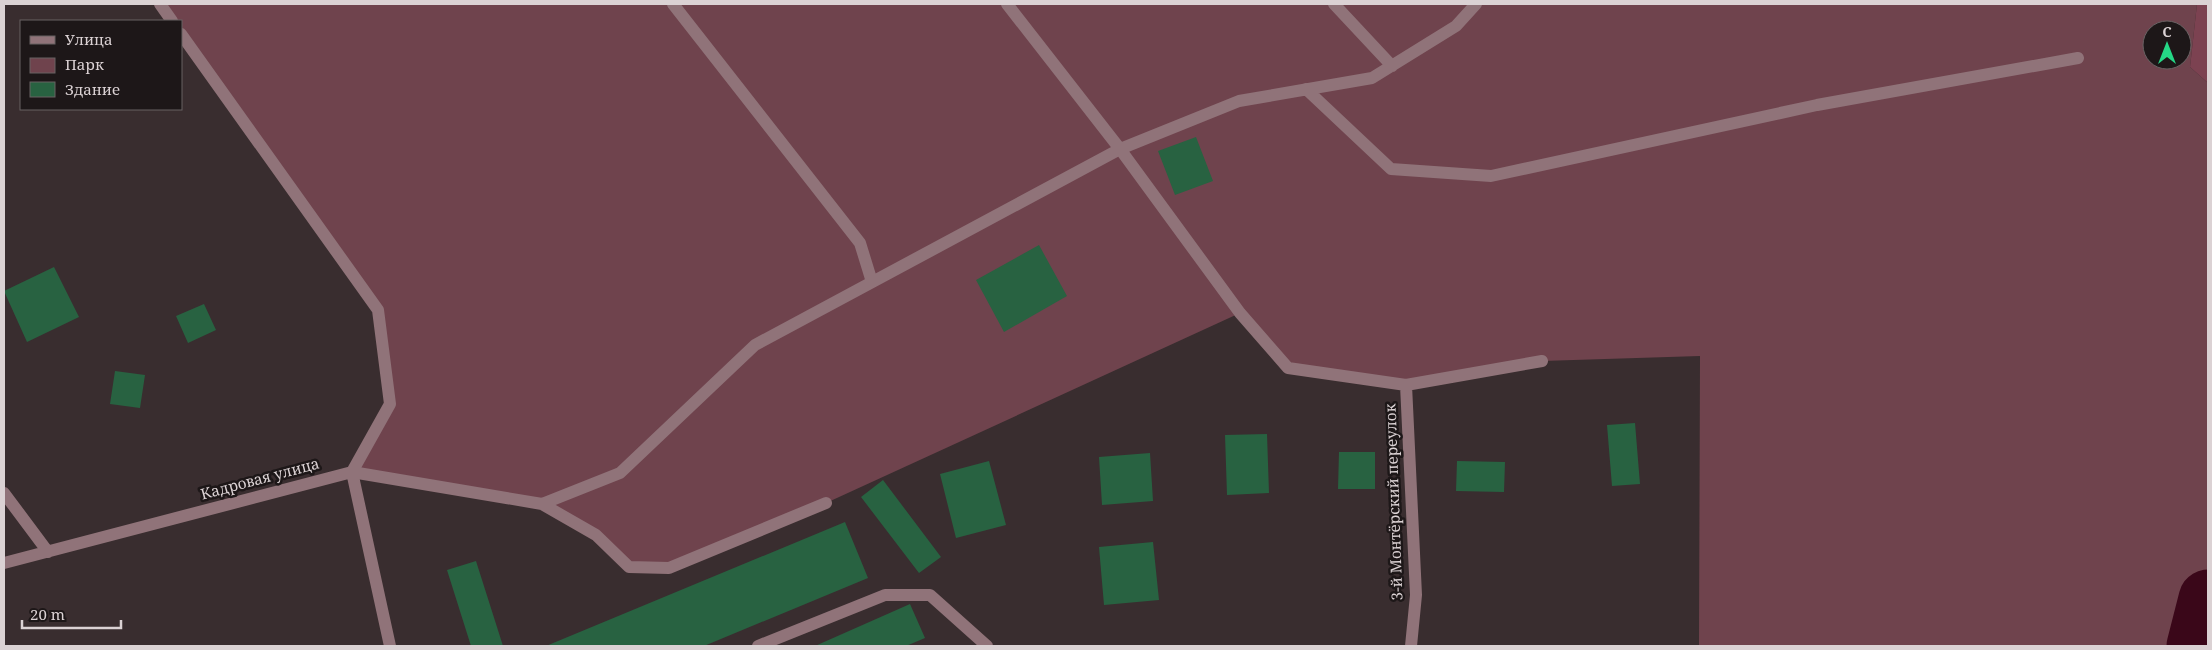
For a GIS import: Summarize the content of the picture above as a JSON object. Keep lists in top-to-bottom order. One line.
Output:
{"streets":{"street":["Кадровая улица","3-й Монтёрский переулок"]},"legend":["Улица","Парк","Здание"],"scale_bar":"20 m","north":"top"}
